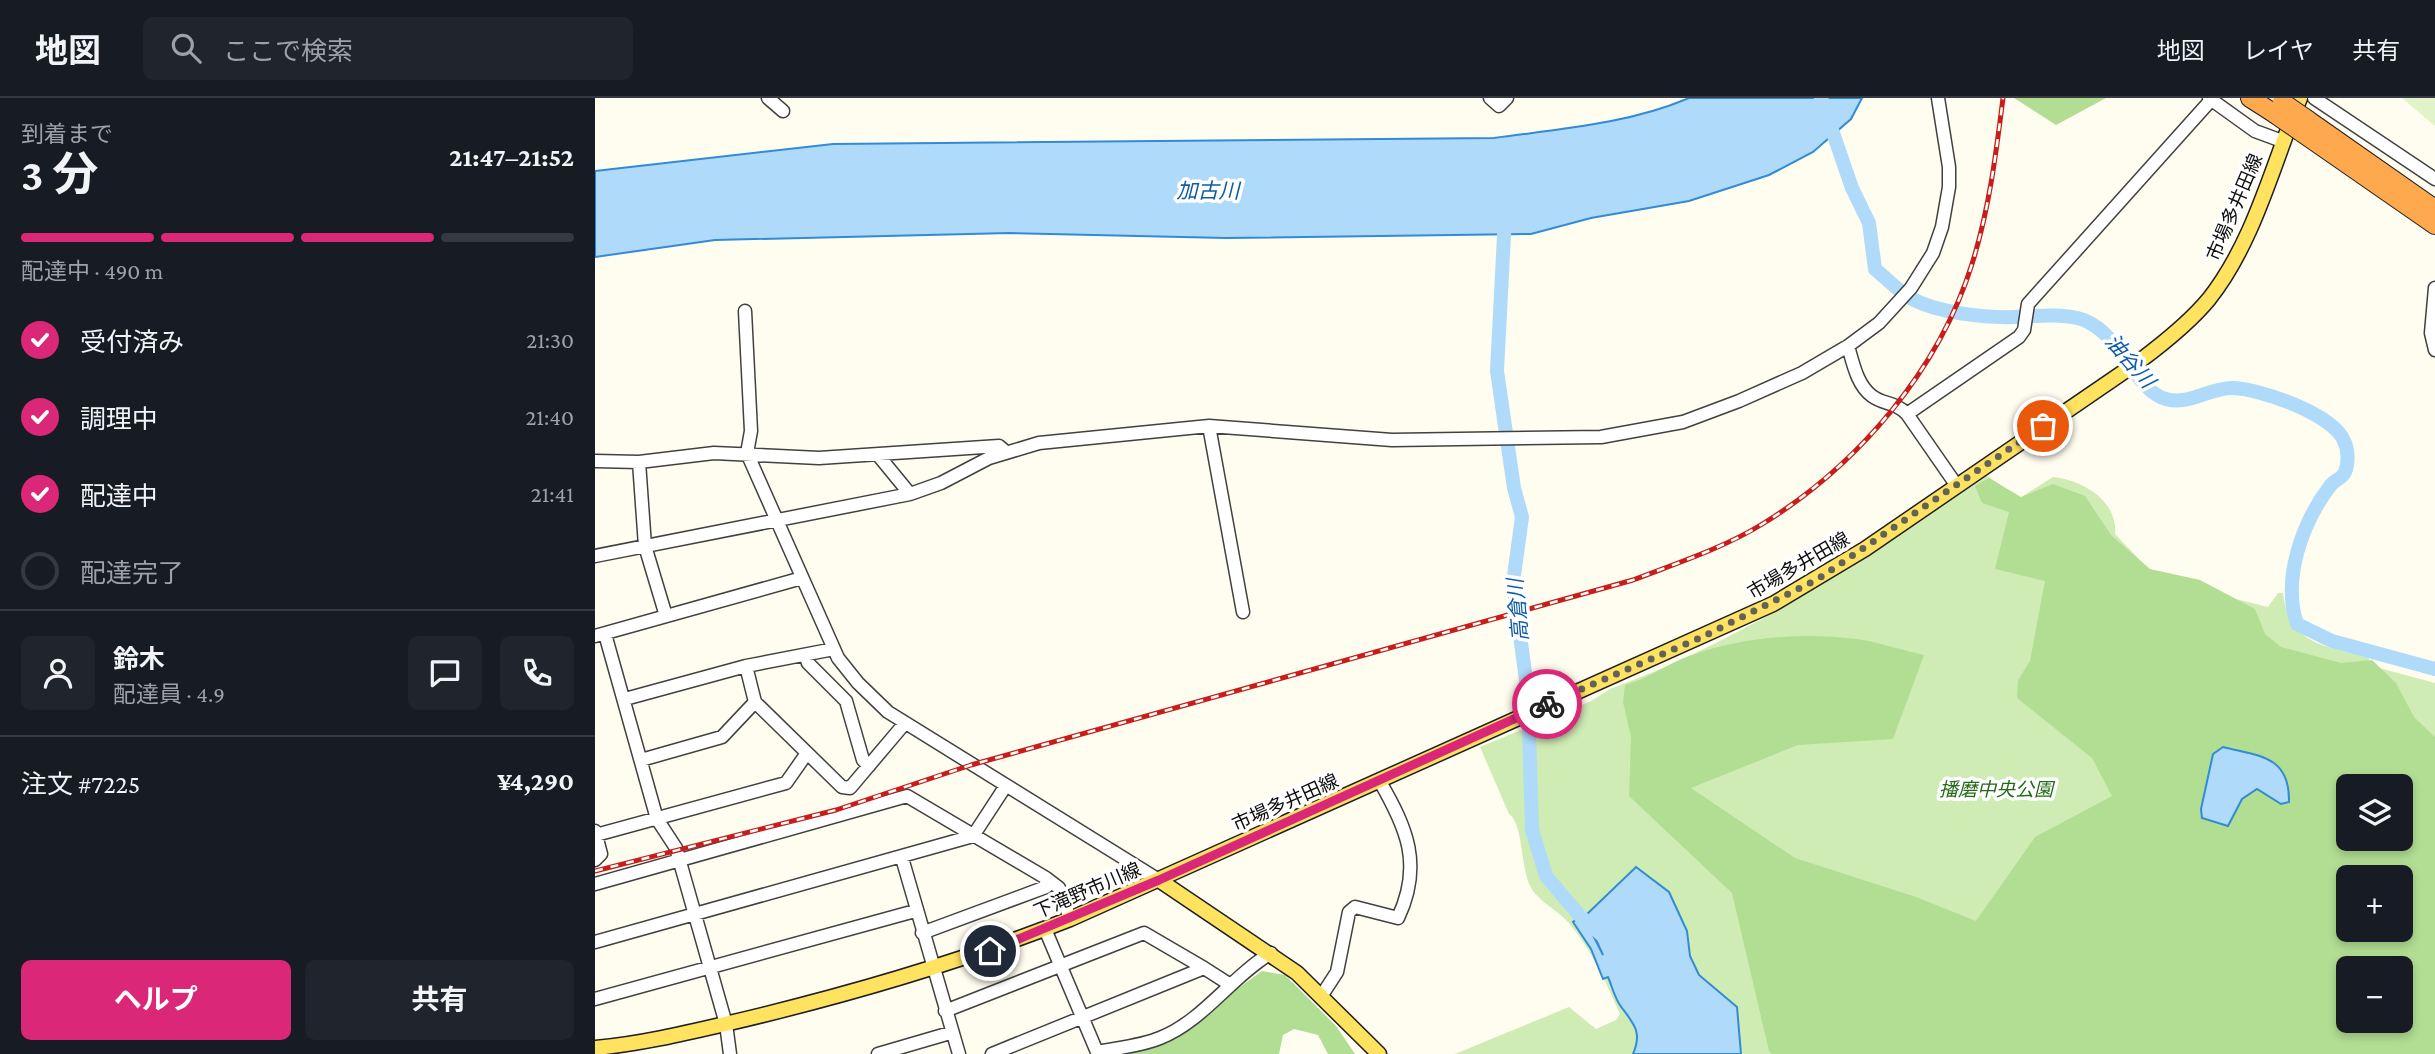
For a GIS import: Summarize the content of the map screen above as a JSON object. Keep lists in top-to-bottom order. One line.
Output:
{"streets":{"main road":["市場多井田線","下滝野市川線"]},"crossings":[["市場多井田線","下滝野市川線"]],"water":["加古川","油谷川","高倉川"],"parks":["播磨中央公園"],"page":{"header":"地図","search":"ここで検索","nav":["地図","レイヤ","共有"],"heading":["3 分","到着まで","21:47–21:52"],"panel":["鈴木","配達員 · 4.9","注文 #7225","¥4,290"],"bar":"配達中 · 490 m","list":[["受付済み","21:30"],["調理中","21:40"],["配達中","21:41"],"配達完了"],"map_buttons":["+","−"],"buttons":["ヘルプ","共有"]}}
